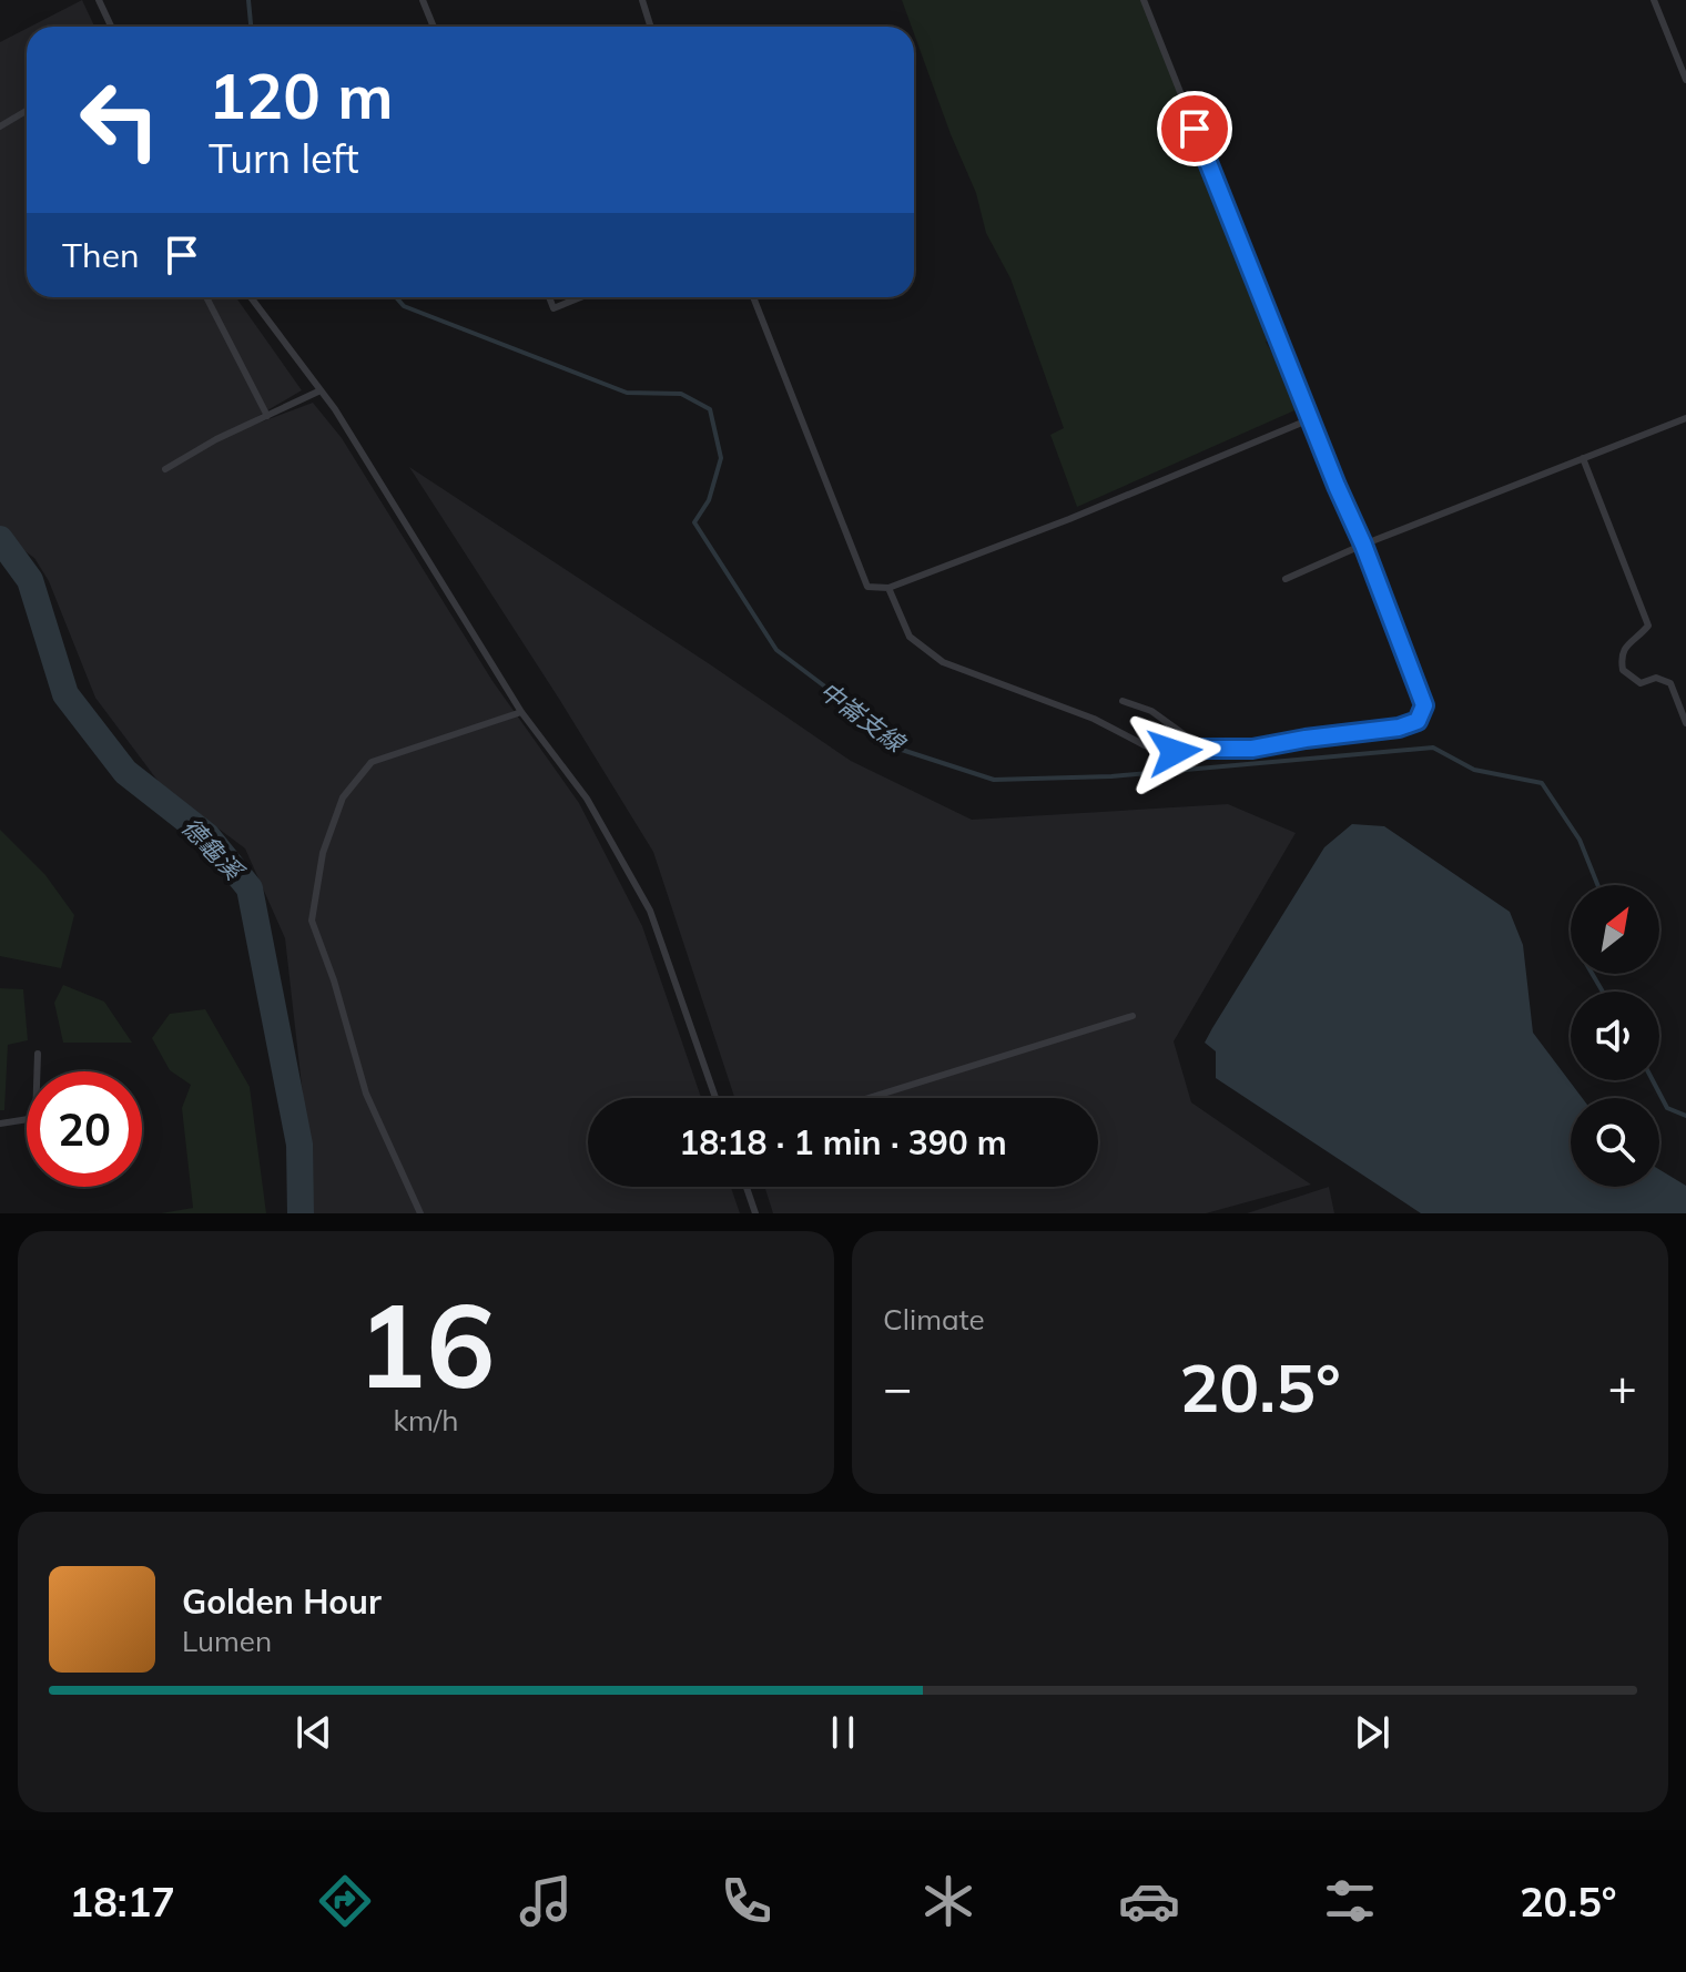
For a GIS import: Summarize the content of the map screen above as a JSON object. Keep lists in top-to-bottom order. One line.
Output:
{"water":["中崙支線","德龜溪"],"north":"top right","page":{"turn":["120 m","Turn left"],"then":"Then","limit":"20","trip":"18:18 · 1 min · 390 m","tile":[["16","km/h"],"Climate"],"heat":["−","20.5°","+"],"song":["Golden Hour","Lumen"],"tabs":["18:17","20.5°"]}}
